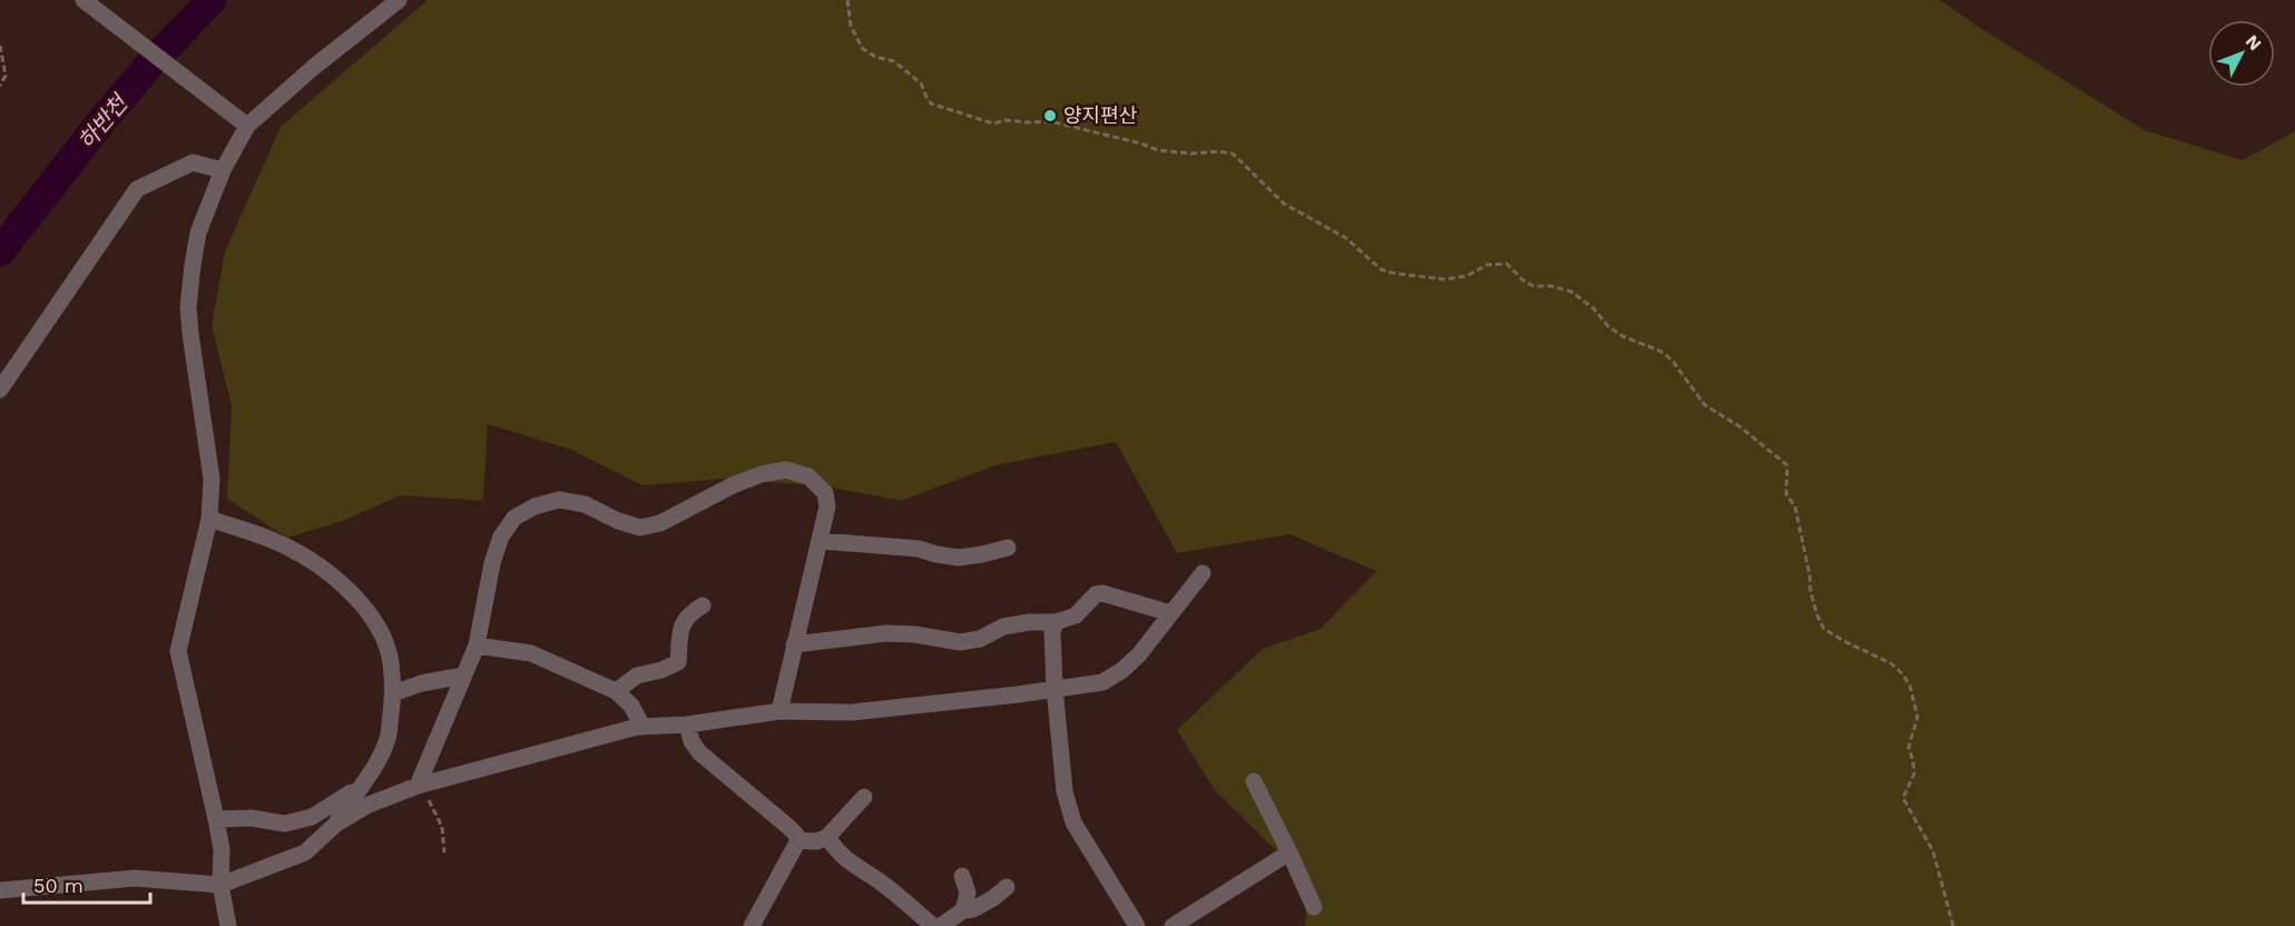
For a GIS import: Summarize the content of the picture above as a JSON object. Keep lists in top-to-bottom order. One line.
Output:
{"water":["하반천"],"places":["양지편산"],"scale_bar":"50 m","north":"top right"}
